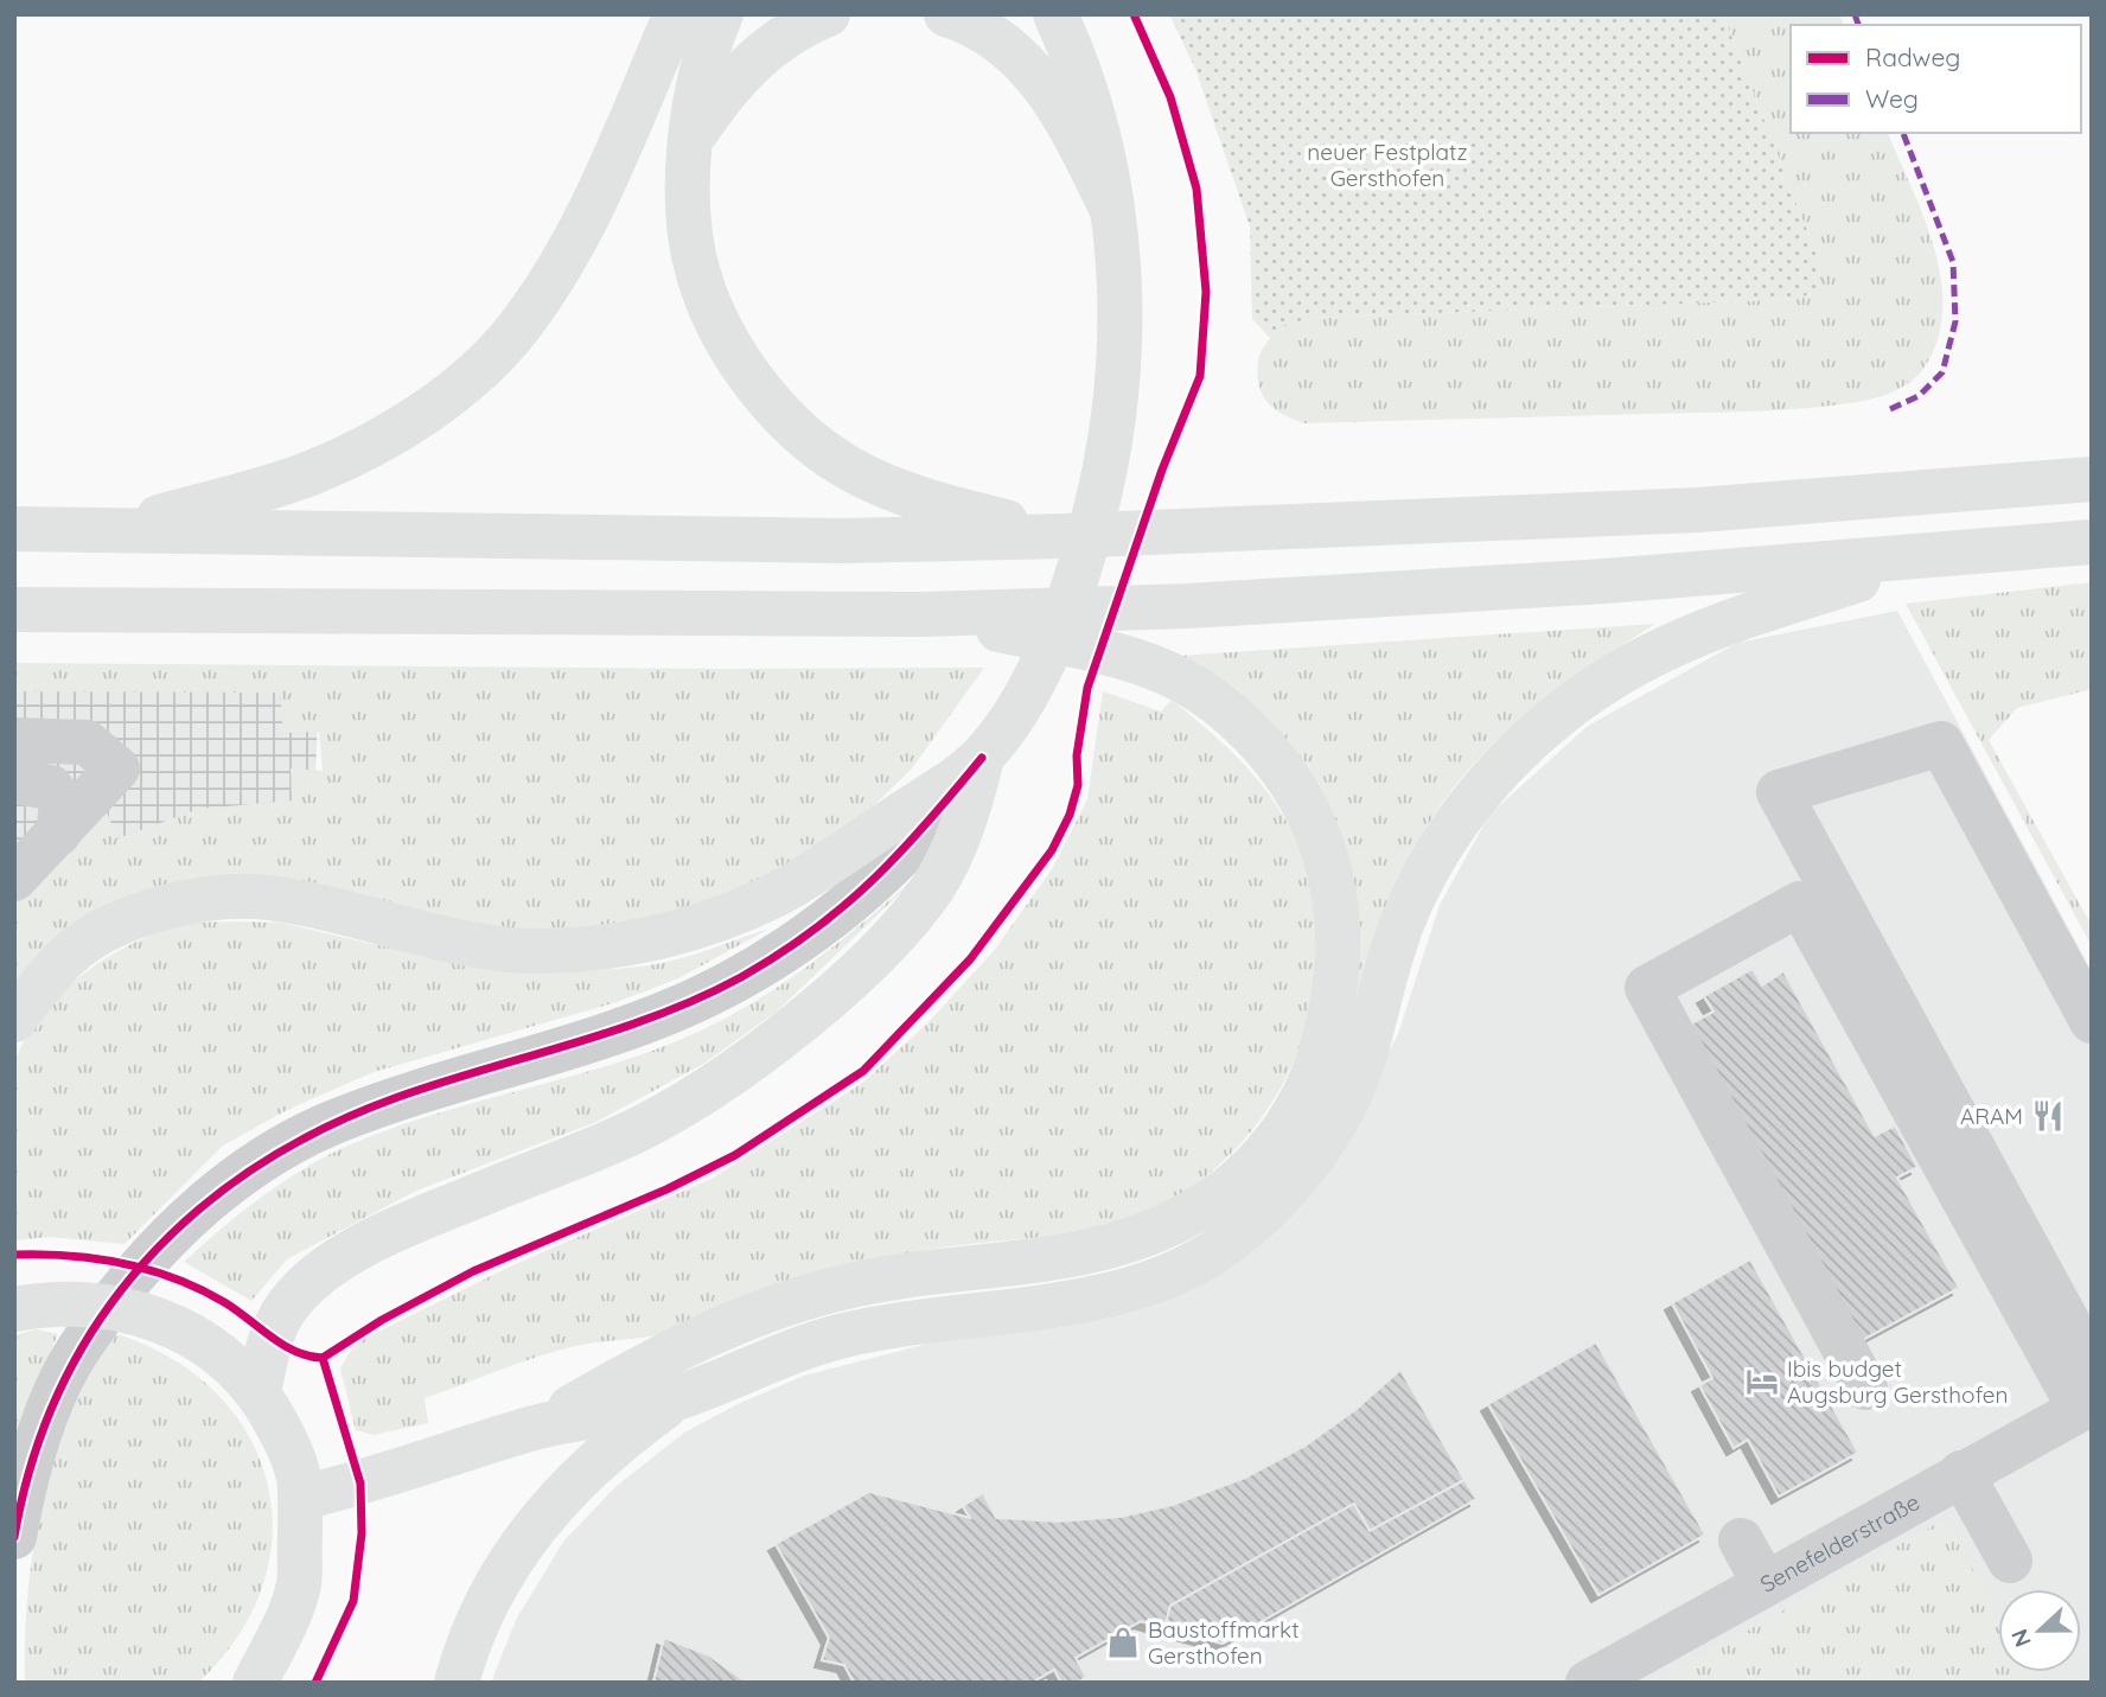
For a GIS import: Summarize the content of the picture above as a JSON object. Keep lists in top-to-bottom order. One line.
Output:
{"streets":{"street":["Senefelderstraße"]},"parks":["neuer Festplatz Gersthofen"],"places":{"restaurant":["ARAM"],"hotel":["Ibis budget Augsburg Gersthofen"],"shop":["Baustoffmarkt Gersthofen"]},"legend":["Radweg","Weg"],"north":"left"}
